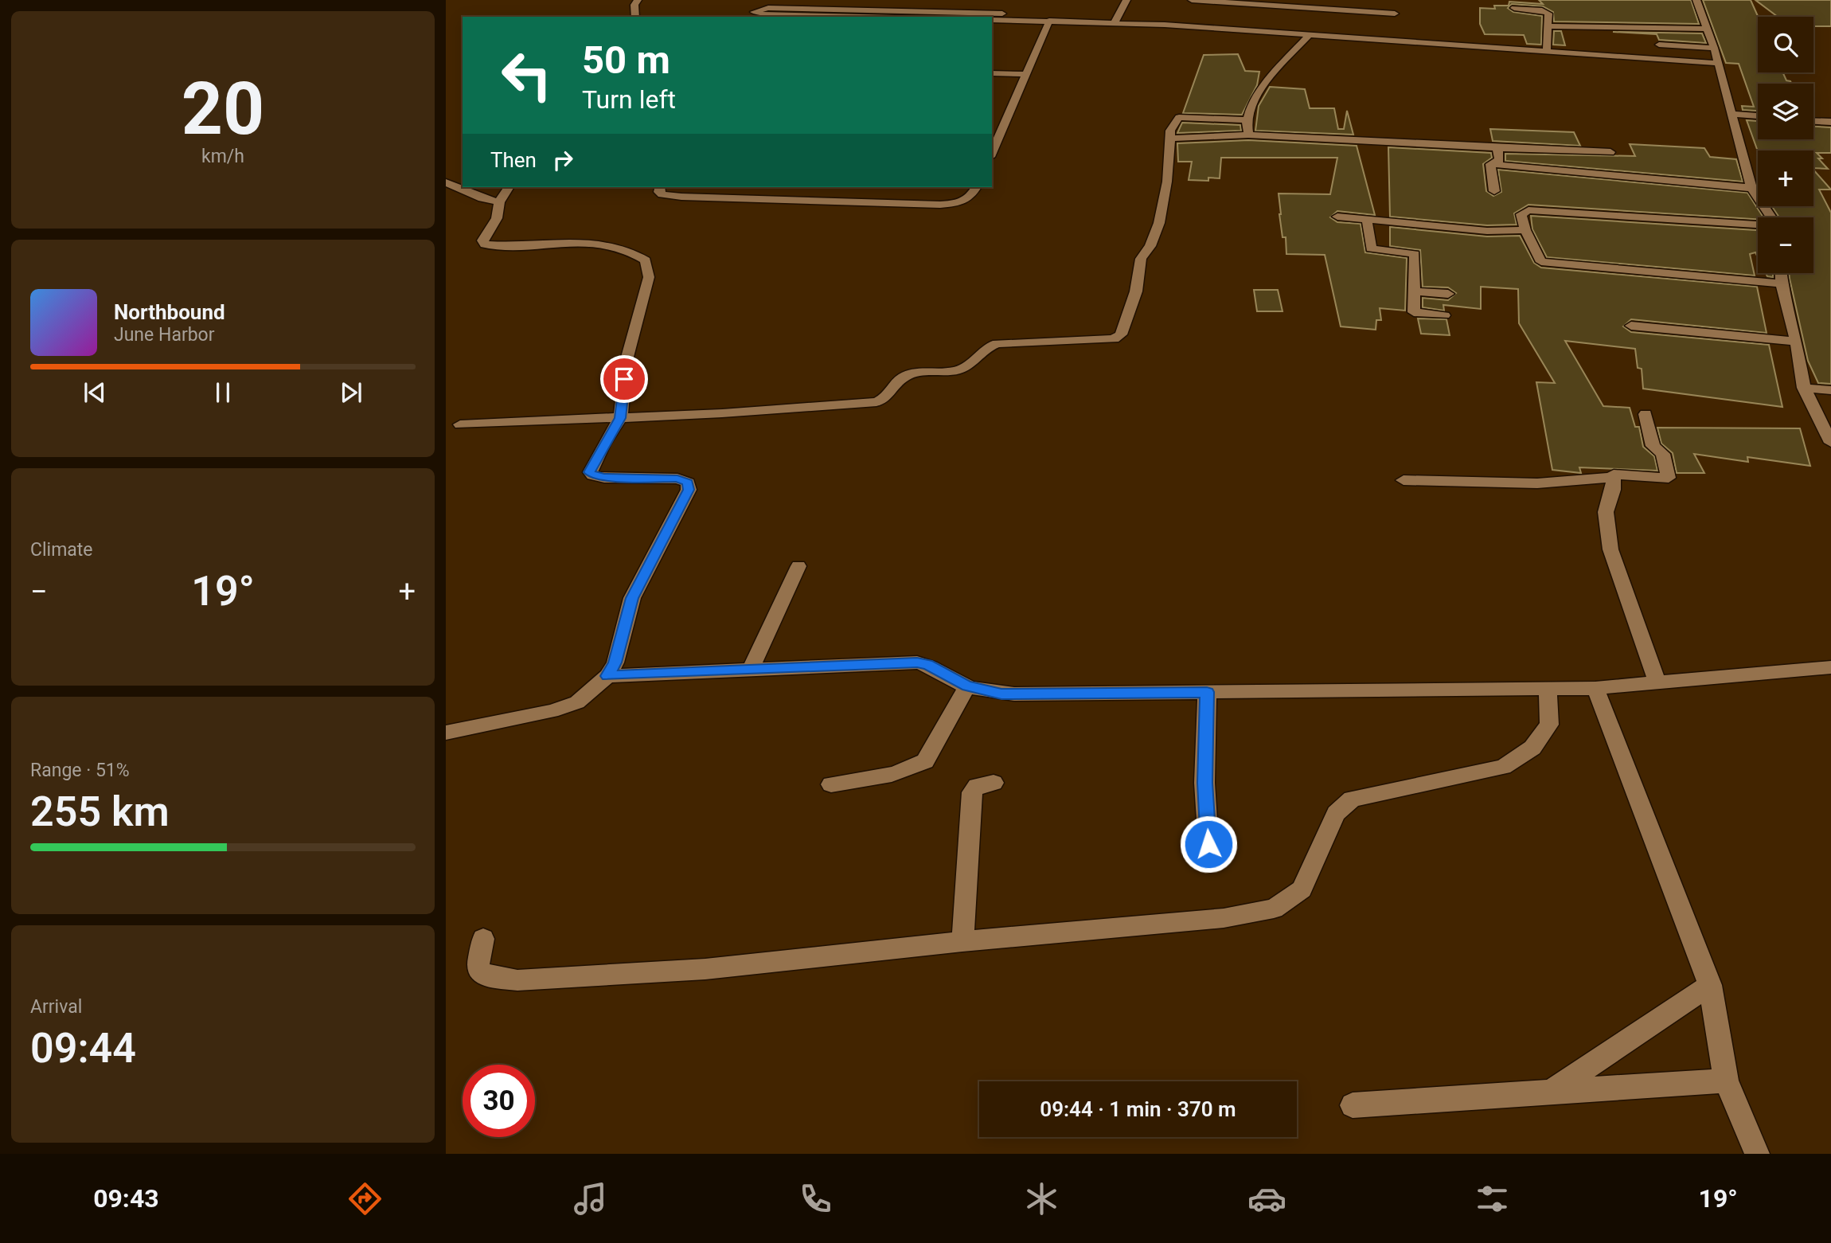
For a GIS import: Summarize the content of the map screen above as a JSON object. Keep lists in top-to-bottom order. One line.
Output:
{"page":{"tile":[["20","km/h"],"Climate",["Range · 51%","255 km"],["Arrival","09:44"]],"map_buttons":["+","−"],"turn":["50 m","Turn left"],"then":"Then","song":["Northbound","June Harbor"],"heat":["−","19°","+"],"limit":"30","trip":"09:44 · 1 min · 370 m","tabs":["09:43","19°"]}}
